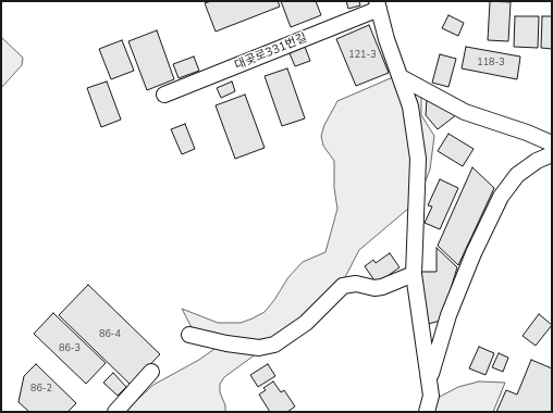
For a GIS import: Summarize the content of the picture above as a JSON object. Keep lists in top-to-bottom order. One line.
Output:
{"streets":{"lane":["대곶로331번길"]},"house_numbers":["121-3","118-3","86-4","86-3","86-2"]}
